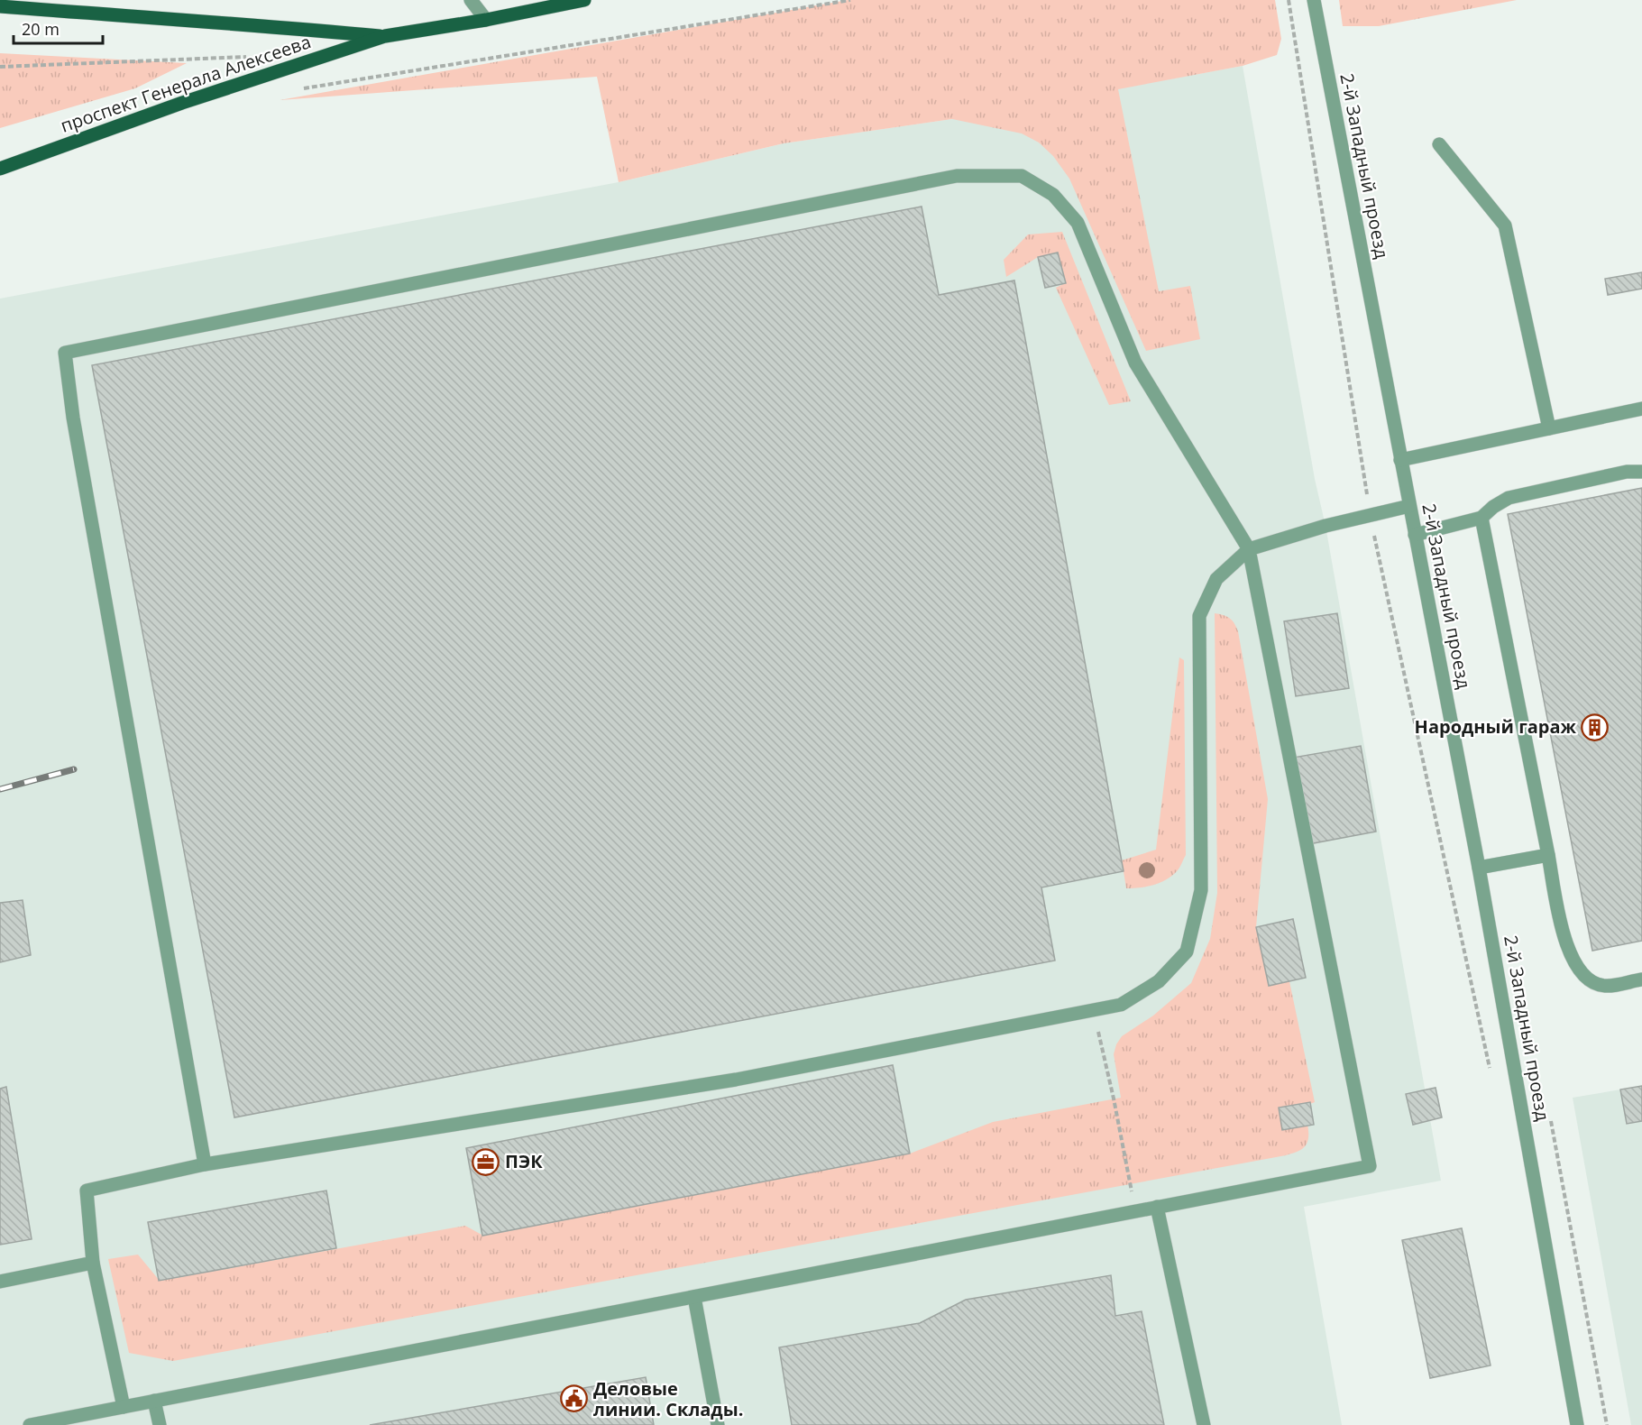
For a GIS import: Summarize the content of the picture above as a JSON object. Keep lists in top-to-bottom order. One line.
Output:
{"streets":{"main road":["проспект Генерала Алексеева"],"street":["2-й Западный проезд"]},"places":{"building":["Народный гараж"],"office":["ПЭК"],"public building":["Деловые линии. Склады."]},"scale_bar":"20 m"}
